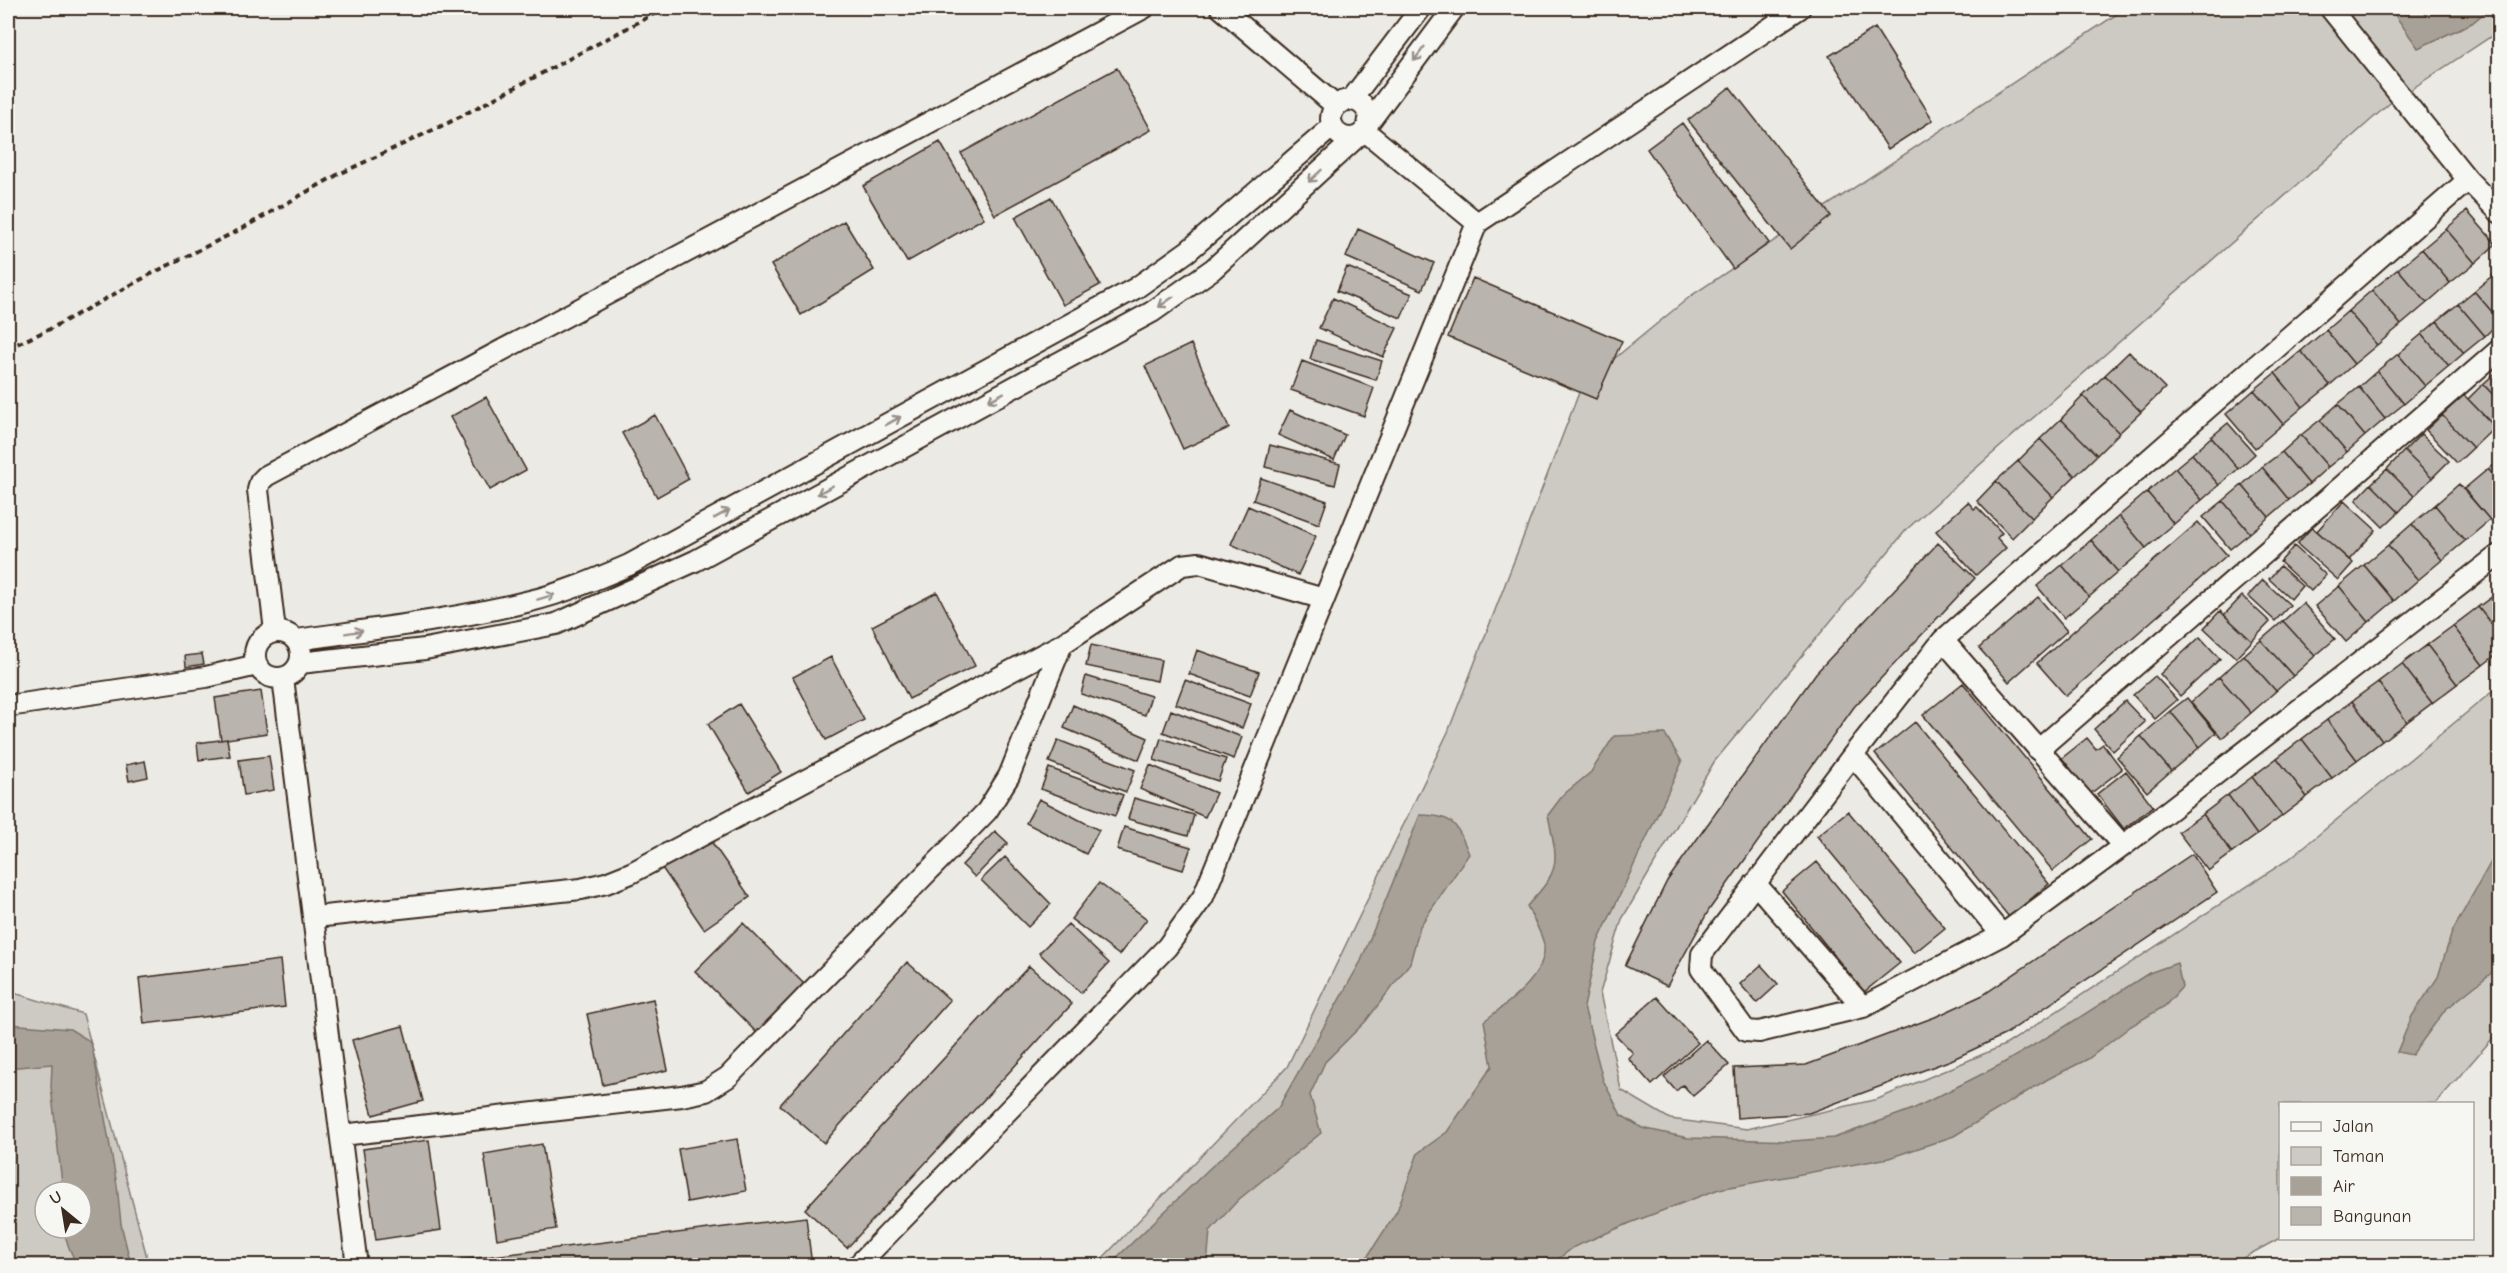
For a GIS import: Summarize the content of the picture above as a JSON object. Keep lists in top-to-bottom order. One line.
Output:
{"legend":["Jalan","Taman","Air","Bangunan"],"north":"top left"}
